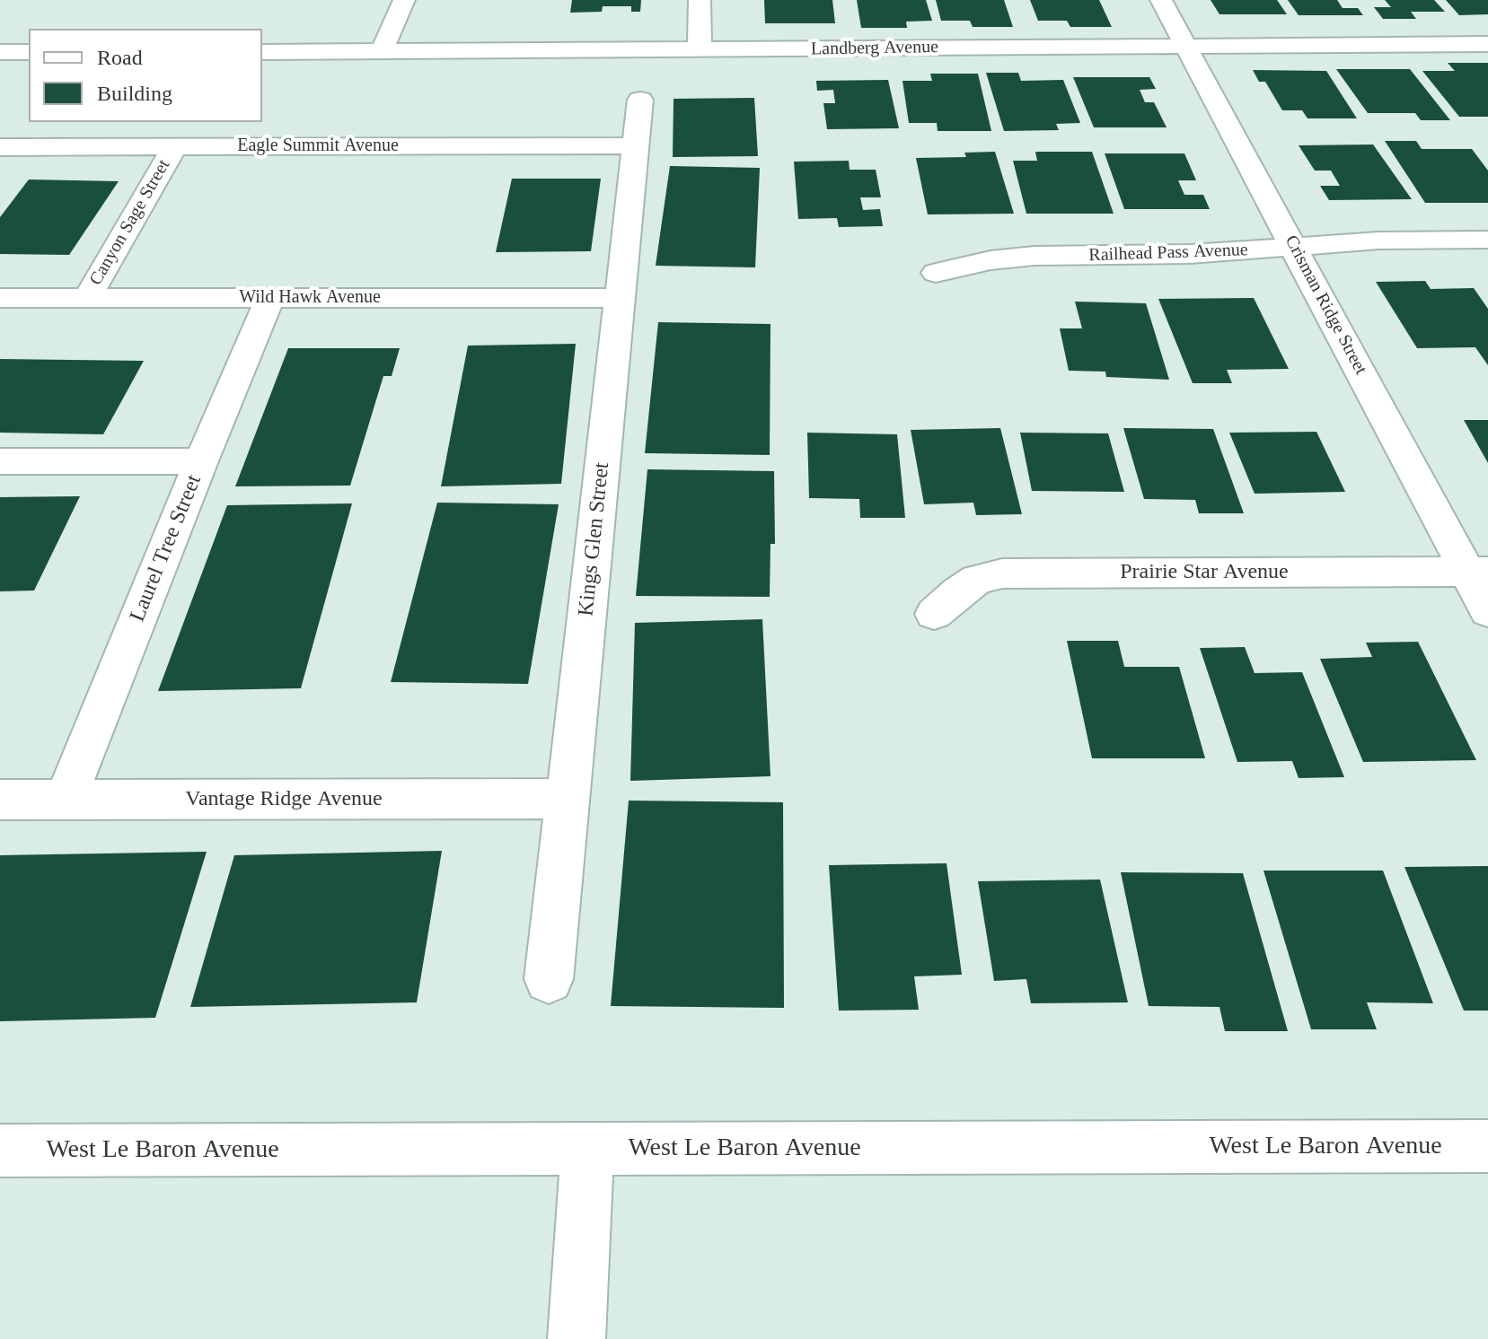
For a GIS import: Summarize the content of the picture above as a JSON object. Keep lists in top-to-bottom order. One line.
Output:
{"streets":{"street":["Landberg Avenue","Eagle Summit Avenue","Canyon Sage Street","Railhead Pass Avenue","Wild Hawk Avenue","Crisman Ridge Street","Kings Glen Street","Laurel Tree Street","Prairie Star Avenue","Vantage Ridge Avenue","West Le Baron Avenue"]},"crossings":[["Landberg Avenue","Crisman Ridge Street"],["Eagle Summit Avenue","Canyon Sage Street"],["Eagle Summit Avenue","Kings Glen Street"],["Canyon Sage Street","Wild Hawk Avenue"],["Railhead Pass Avenue","Crisman Ridge Street"],["Wild Hawk Avenue","Kings Glen Street"],["Wild Hawk Avenue","Laurel Tree Street"],["Crisman Ridge Street","Prairie Star Avenue"],["Kings Glen Street","Vantage Ridge Avenue"],["Laurel Tree Street","Vantage Ridge Avenue"]],"legend":["Road","Building"]}
